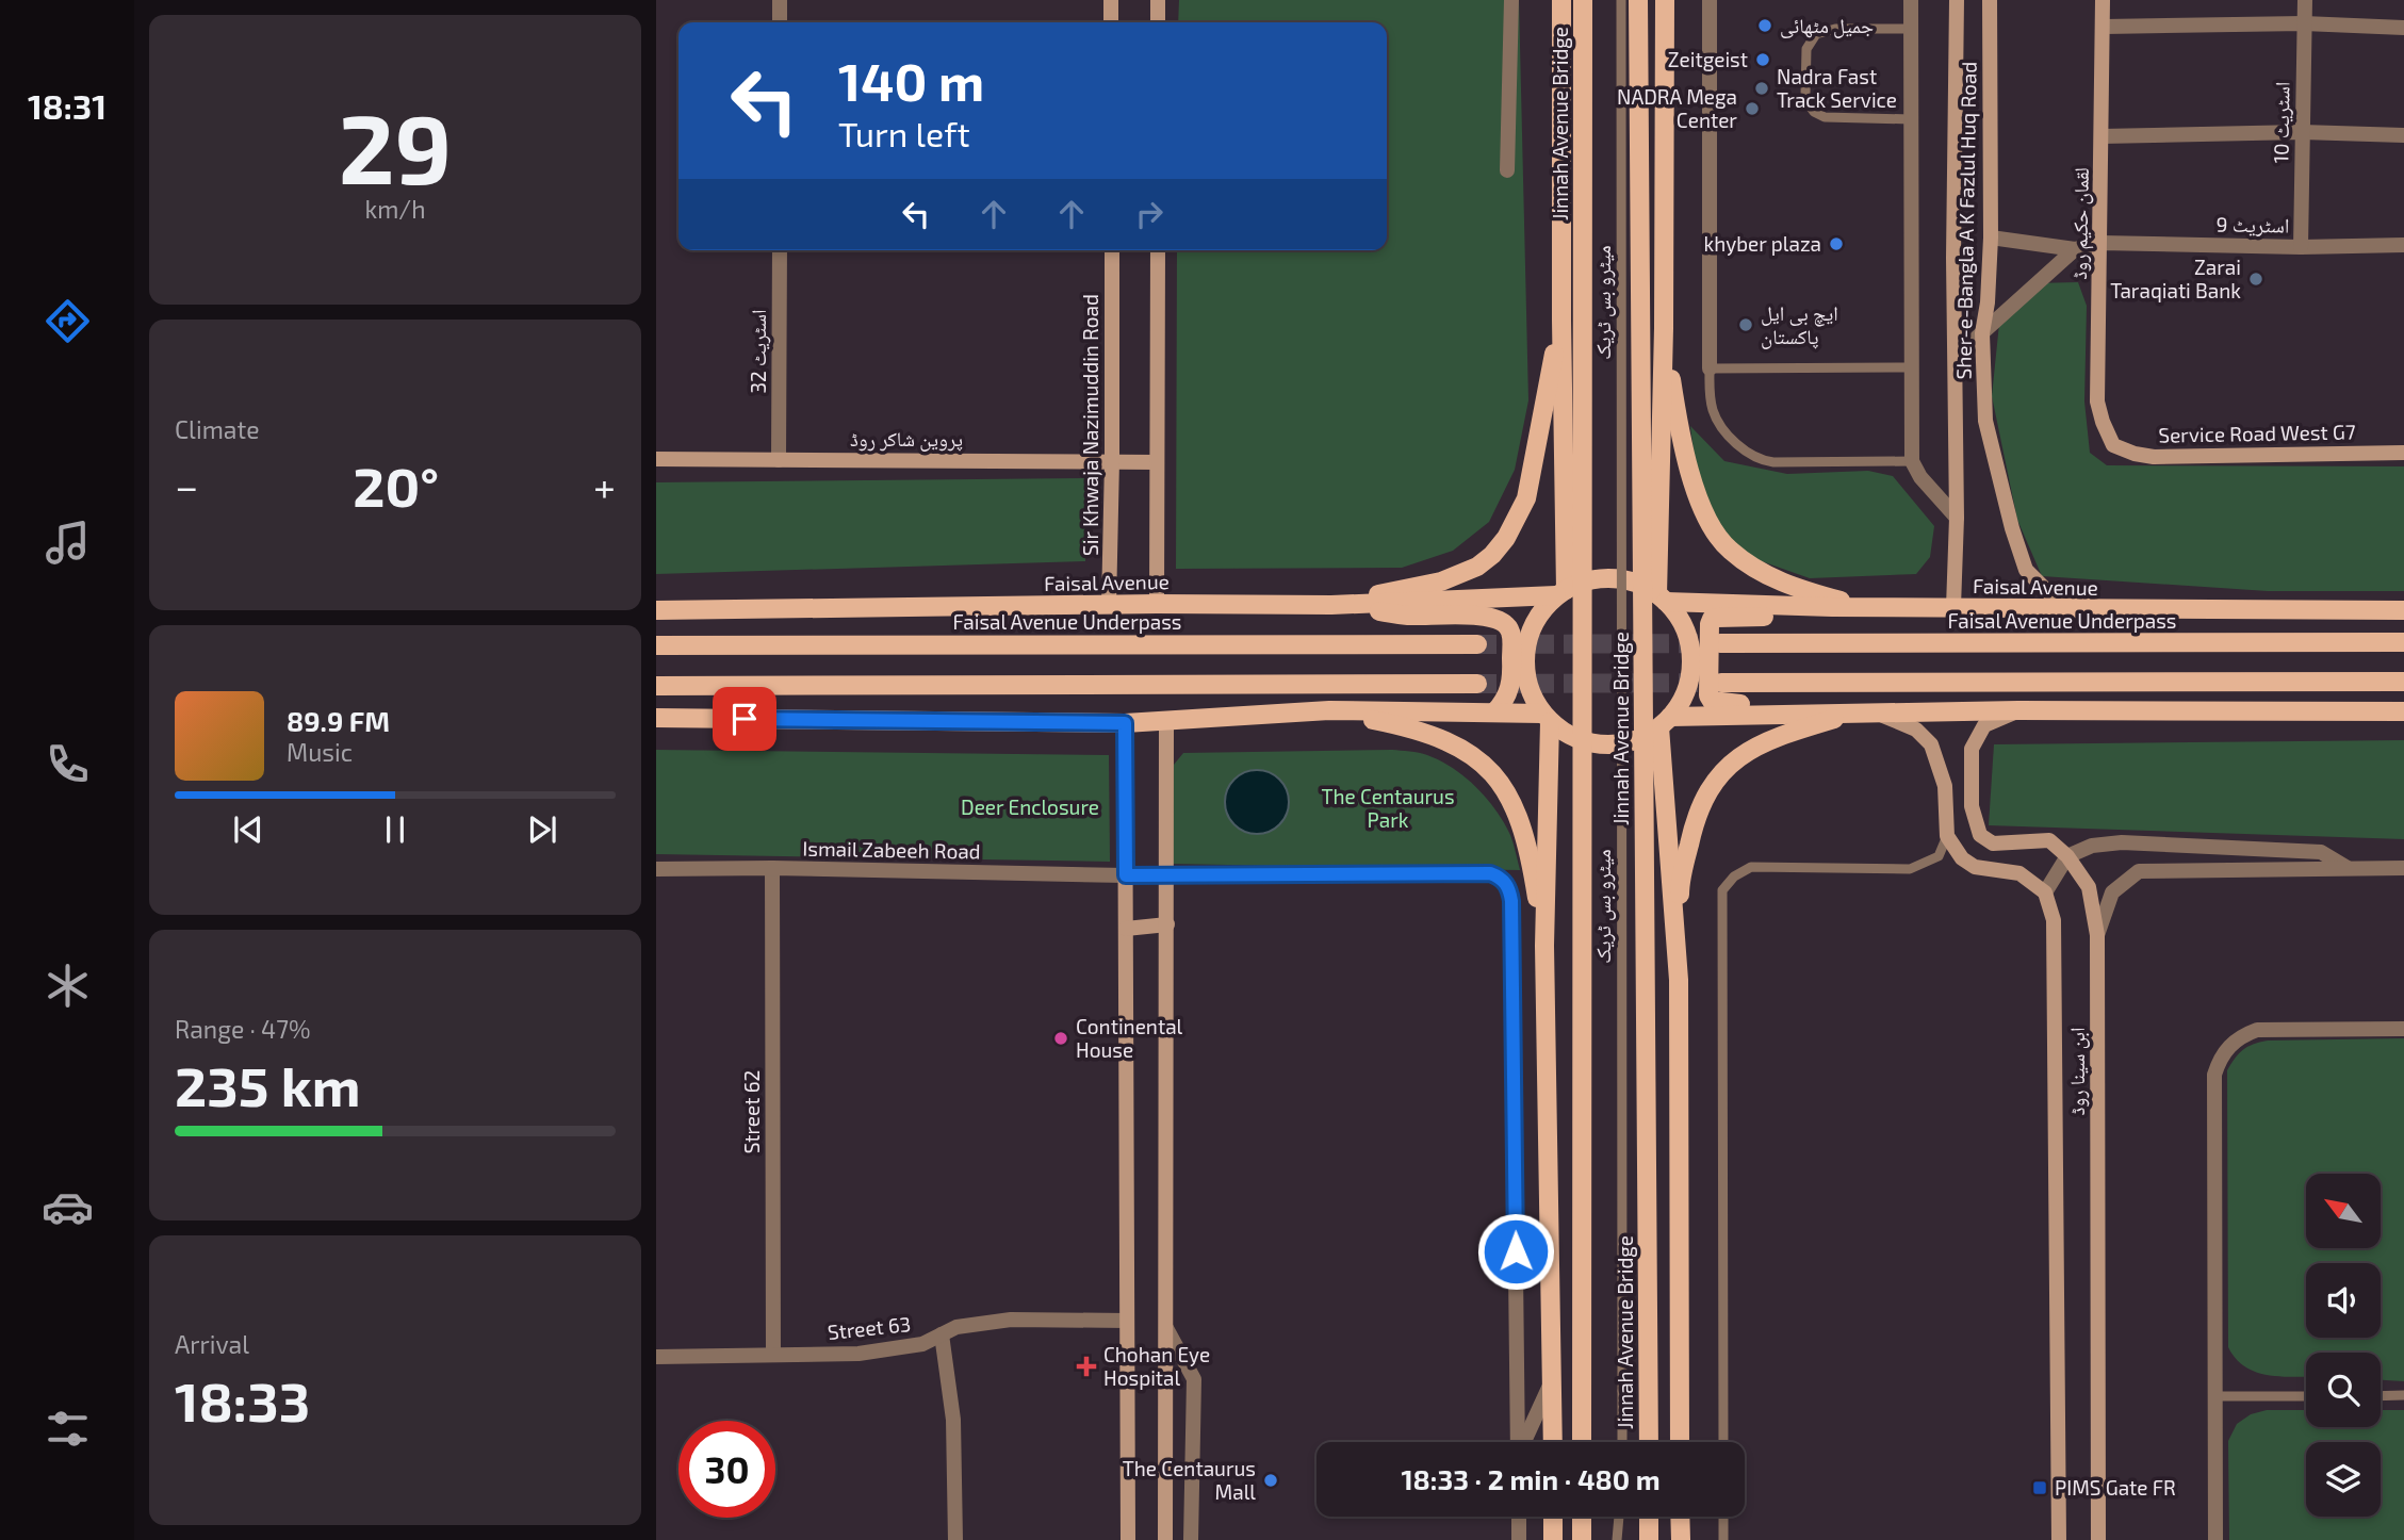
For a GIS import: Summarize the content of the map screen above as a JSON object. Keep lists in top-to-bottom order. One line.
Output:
{"streets":{"main road":["Jinnah Avenue Bridge","Sher-e-Bangla A K Fazlul Huq Road","لقمان حکیم روڈ","Sir Khwaja Nazimuddin Road","Service Road West G7","پروین شاکر روڈ","Faisal Avenue","Faisal Avenue Underpass","ابن سینا روڈ"],"street":["اسٹریٹ 10","اسٹریٹ 9","اسٹریٹ 32","Ismail Zabeeh Road","Street 62","Street 63"],"lane":["میٹرو بس ٹریک"]},"crossings":[["اسٹریٹ 10","اسٹریٹ 9"],["Sher-e-Bangla A K Fazlul Huq Road","Faisal Avenue"],["لقمان حکیم روڈ","اسٹریٹ 9"],["لقمان حکیم روڈ","Service Road West G7"],["اسٹریٹ 32","پروین شاکر روڈ"],["Sir Khwaja Nazimuddin Road","پروین شاکر روڈ"],["Sir Khwaja Nazimuddin Road","Faisal Avenue"],["Ismail Zabeeh Road","Street 62"],["Street 62","Street 63"]],"parks":["The Centaurus Park","Deer Enclosure"],"places":{"other":["جمیل مٹھائی","Zeitgeist","Nadra Fast Track Service","NADRA Mega Center","khyber plaza","Zarai Taraqiati Bank","ایچ بی ایل پاکستان","Continental House","The Centaurus Mall"],"health":["Chohan Eye Hospital"],"transit":["PIMS Gate FR"]},"north":"top left","page":{"tabs":"18:31","tile":[["29","km/h"],"Climate",["Range · 47%","235 km"],["Arrival","18:33"]],"turn":["140 m","Turn left"],"heat":["−","20°","+"],"song":["89.9 FM","Music"],"limit":"30","trip":"18:33 · 2 min · 480 m"}}
